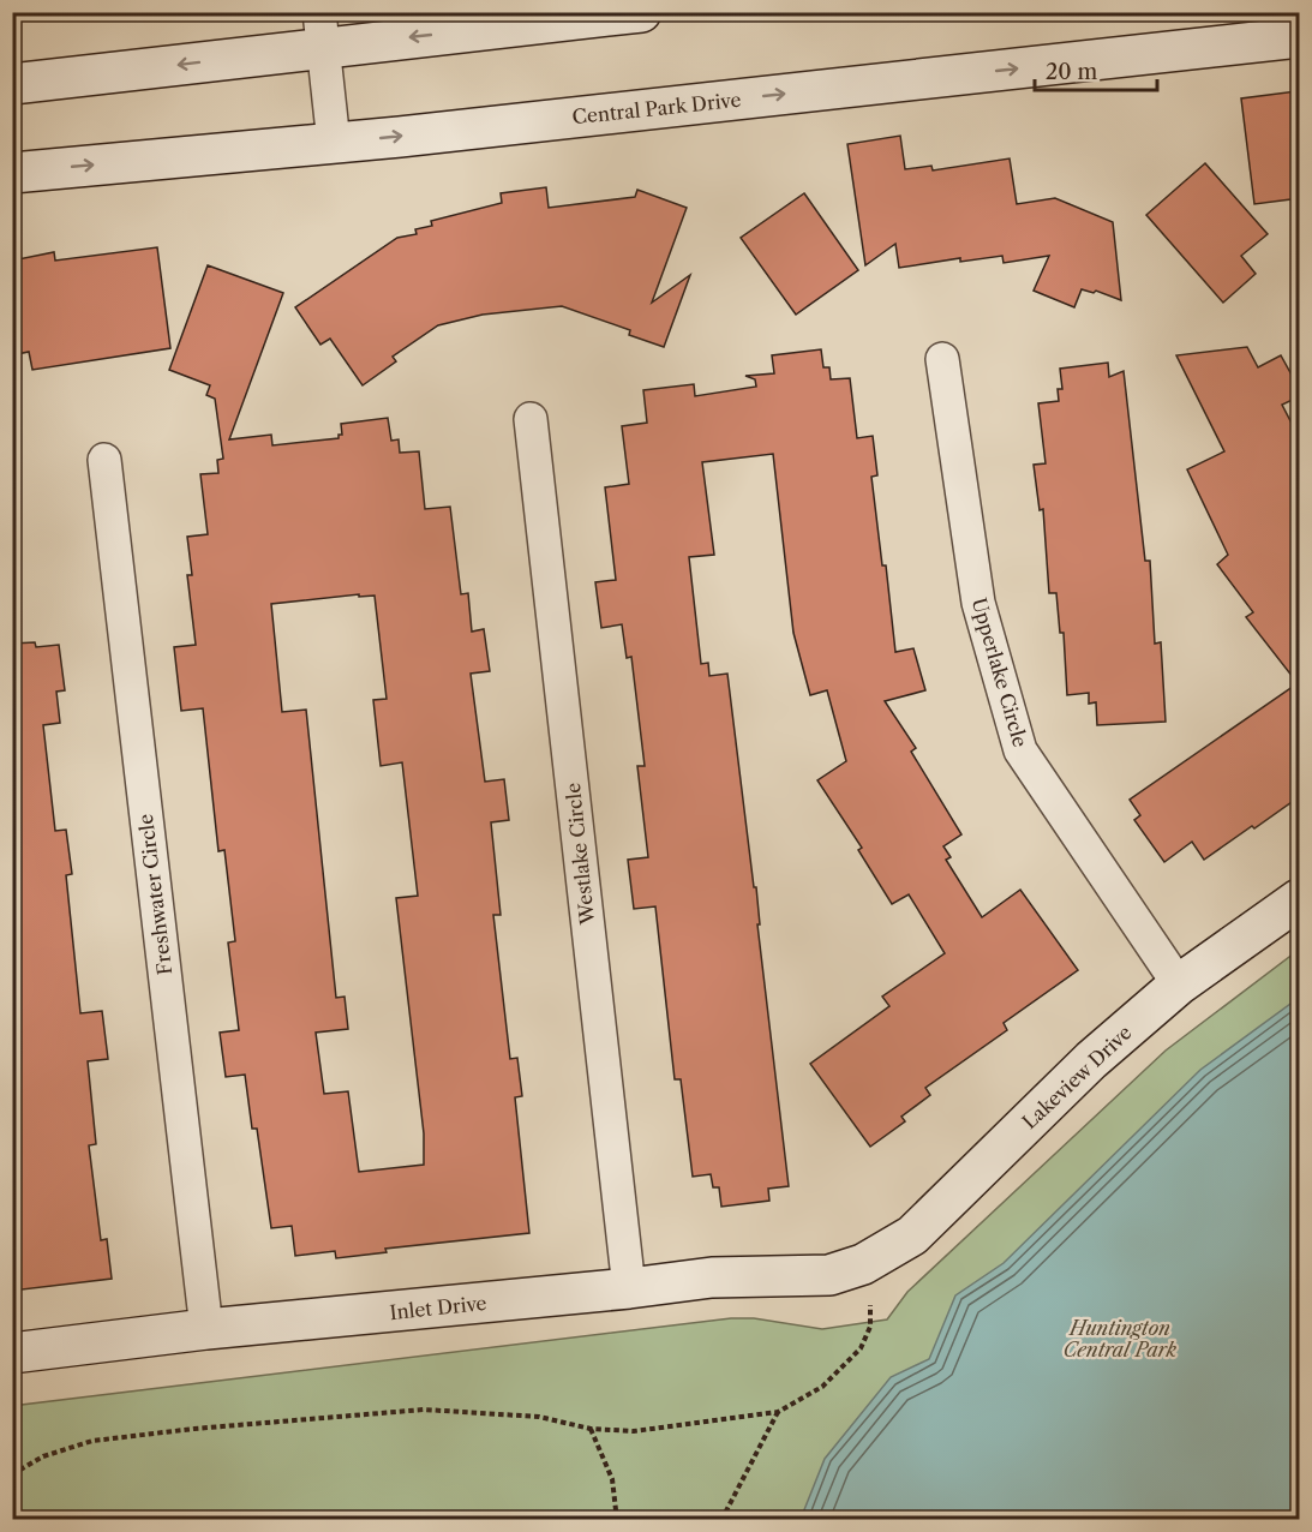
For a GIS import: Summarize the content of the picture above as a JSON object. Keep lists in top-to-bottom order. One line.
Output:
{"streets":{"street":["Central Park Drive","Upperlake Circle","Westlake Circle","Freshwater Circle","Lakeview Drive","Inlet Drive"]},"crossings":[["Upperlake Circle","Lakeview Drive"],["Westlake Circle","Inlet Drive"],["Freshwater Circle","Inlet Drive"],["Lakeview Drive","Inlet Drive"]],"parks":["Huntington Central Park"],"scale_bar":"20 m"}
